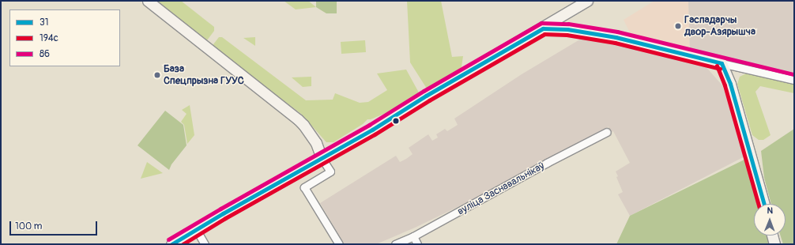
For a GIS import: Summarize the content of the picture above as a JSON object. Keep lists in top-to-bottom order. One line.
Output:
{"streets":{"street":["вуліца Заснавальнікаў"]},"places":["Гаспадарчы двор-Азярышча","База Спецпрызна ГУУС"],"lines":["transit line 86","transit line 31","transit line 194с"],"legend":["31","194с","86"],"scale_bar":"100 m","north":"top"}
